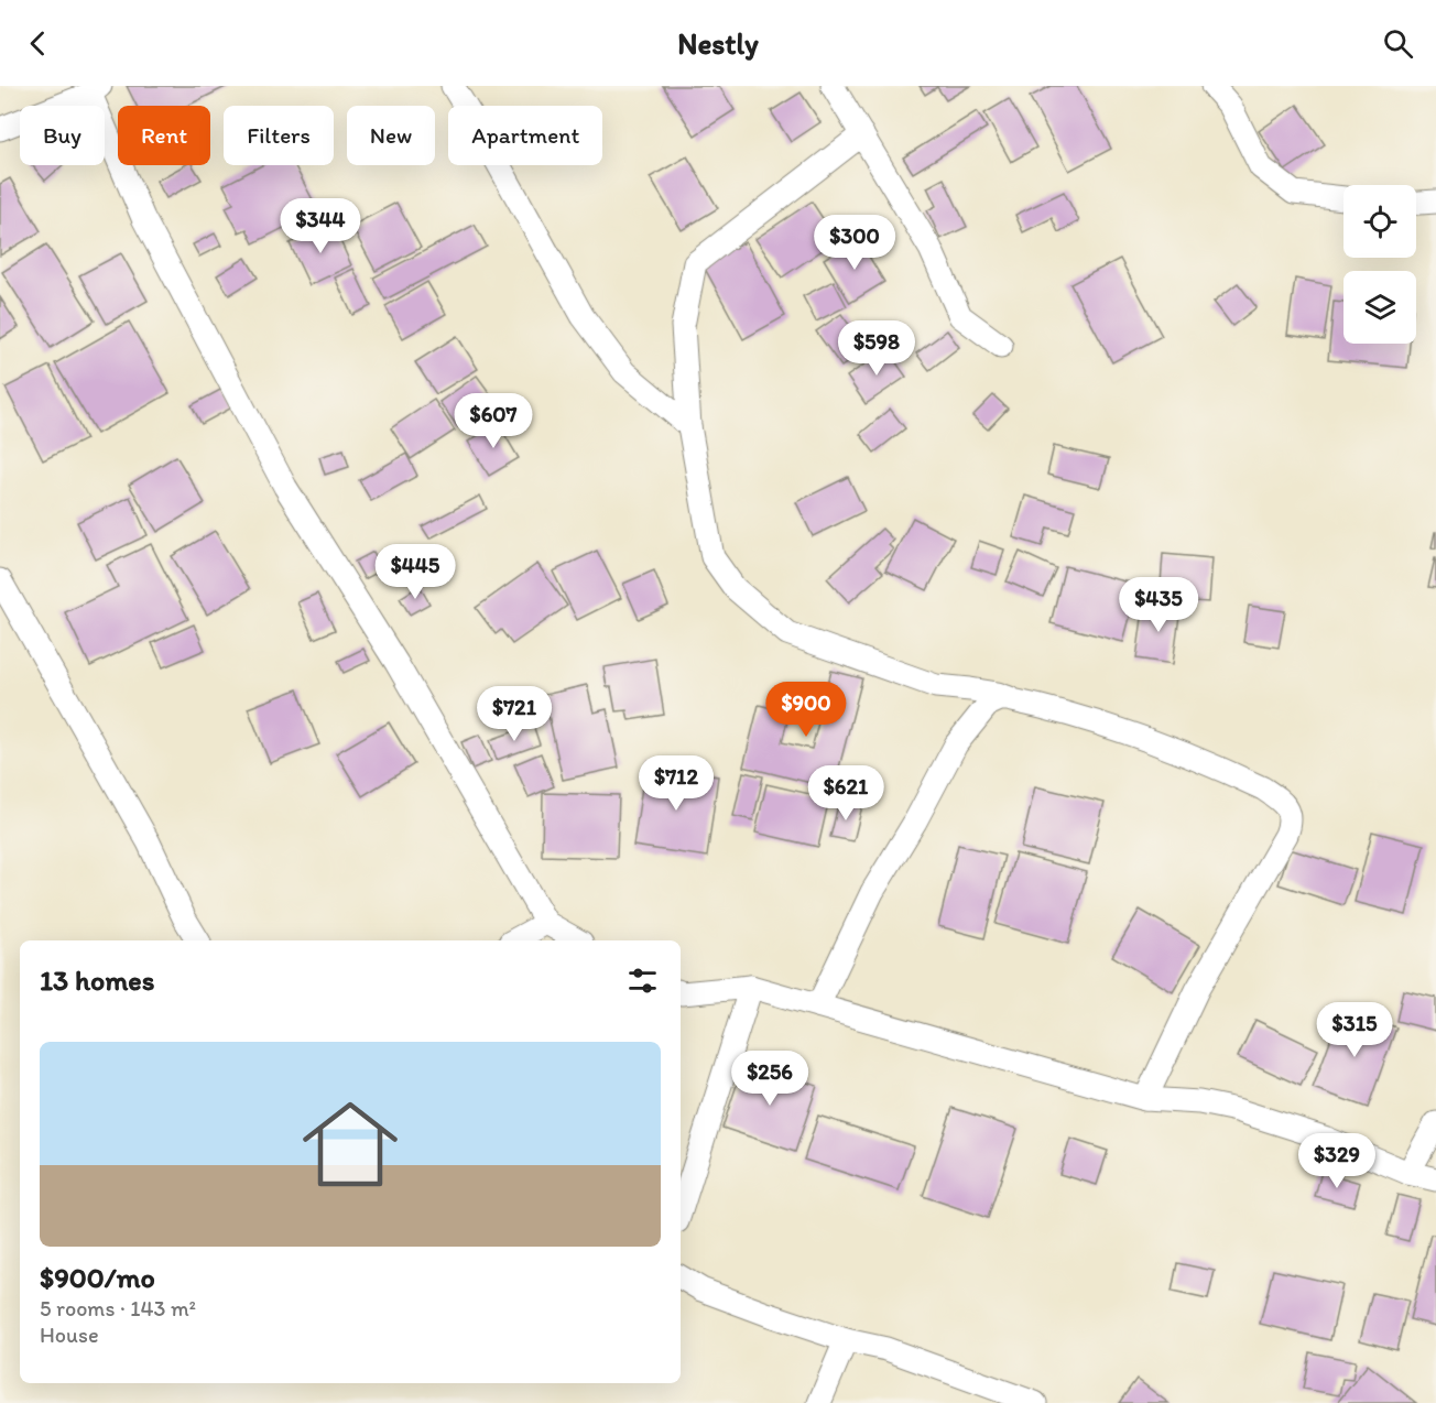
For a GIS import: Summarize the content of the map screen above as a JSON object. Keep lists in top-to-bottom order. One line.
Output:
{"page":{"header":"Nestly","chip":["Buy","Rent","Filters","New","Apartment"],"price":["$344","$300","$598","$607","$445","$435","$900","$721","$712","$621","$315","$256","$329"],"heading":"13 homes","list":[{"name":"$900/mo","note":"5 rooms · 143 m² · House"}]}}
